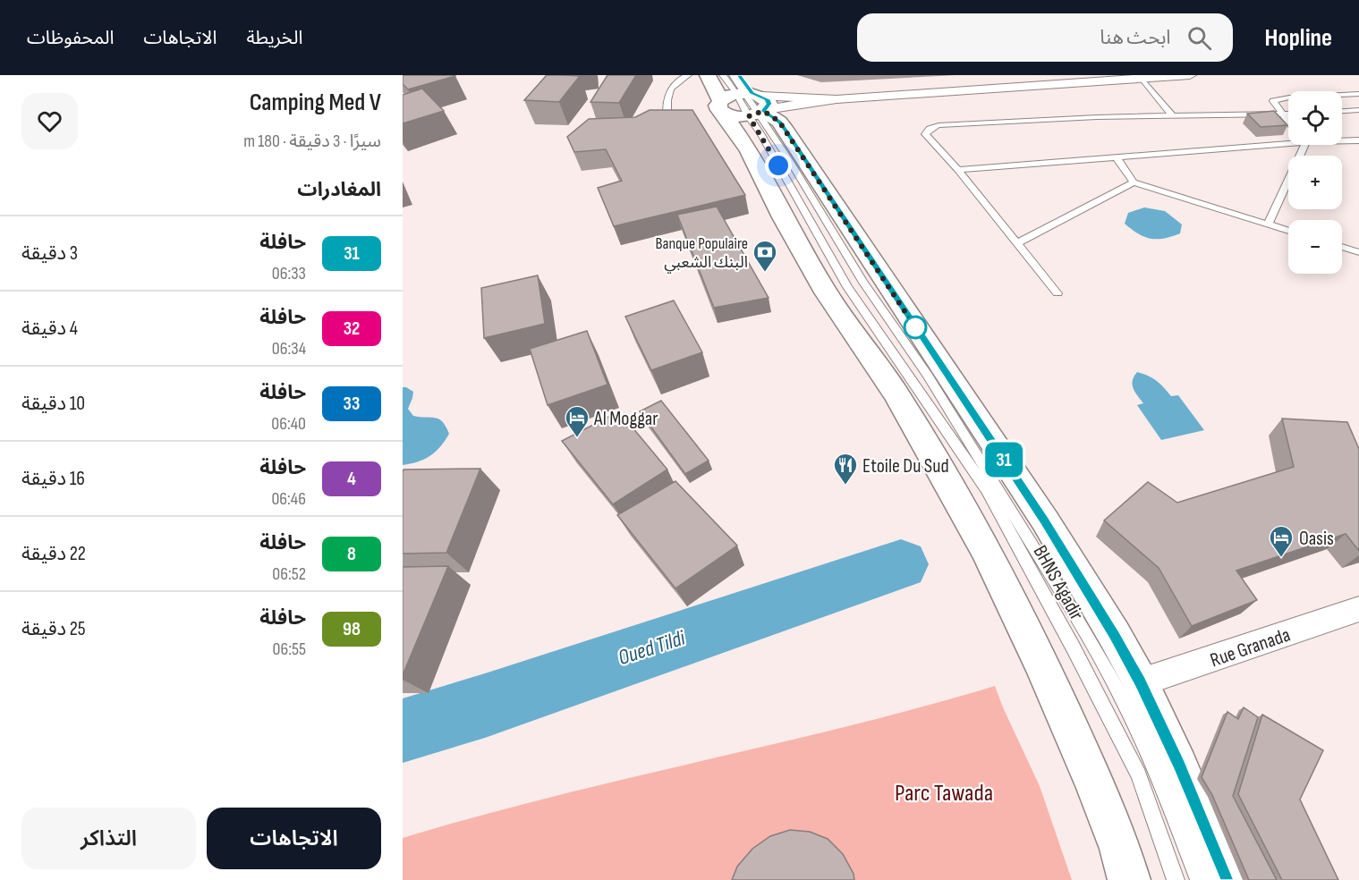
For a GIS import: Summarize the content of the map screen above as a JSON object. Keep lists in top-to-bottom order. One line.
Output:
{"streets":{"street":["Rue Granada"],"lane":["BHNS Agadir"]},"water":["Oued Tildi"],"parks":["Parc Tawada"],"places":{"bank":["Banque Populaire البنك الشعبي"],"hotel":["Al Moggar","Oasis"],"restaurant":["Etoile Du Sud"]},"lines":["bus line 31"],"page":{"header":"Hopline","search":"ابحث هنا","nav":["الخريطة","الاتجاهات","المحفوظات"],"on_map":"31","heading":[["Camping Med V","سيرًا · 3 دقيقة · 180 m"],"المغادرات"],"map_buttons":["+","−"],"list":[{"mark":"31","name":"حافلة","note":"06:33","value":"3 دقيقة"},{"mark":"32","name":"حافلة","note":"06:34","value":"4 دقيقة"},{"mark":"33","name":"حافلة","note":"06:40","value":"10 دقيقة"},{"mark":"4","name":"حافلة","note":"06:46","value":"16 دقيقة"},{"mark":"8","name":"حافلة","note":"06:52","value":"22 دقيقة"},{"mark":"98","name":"حافلة","note":"06:55","value":"25 دقيقة"}],"buttons":["الاتجاهات","التذاكر"]}}
